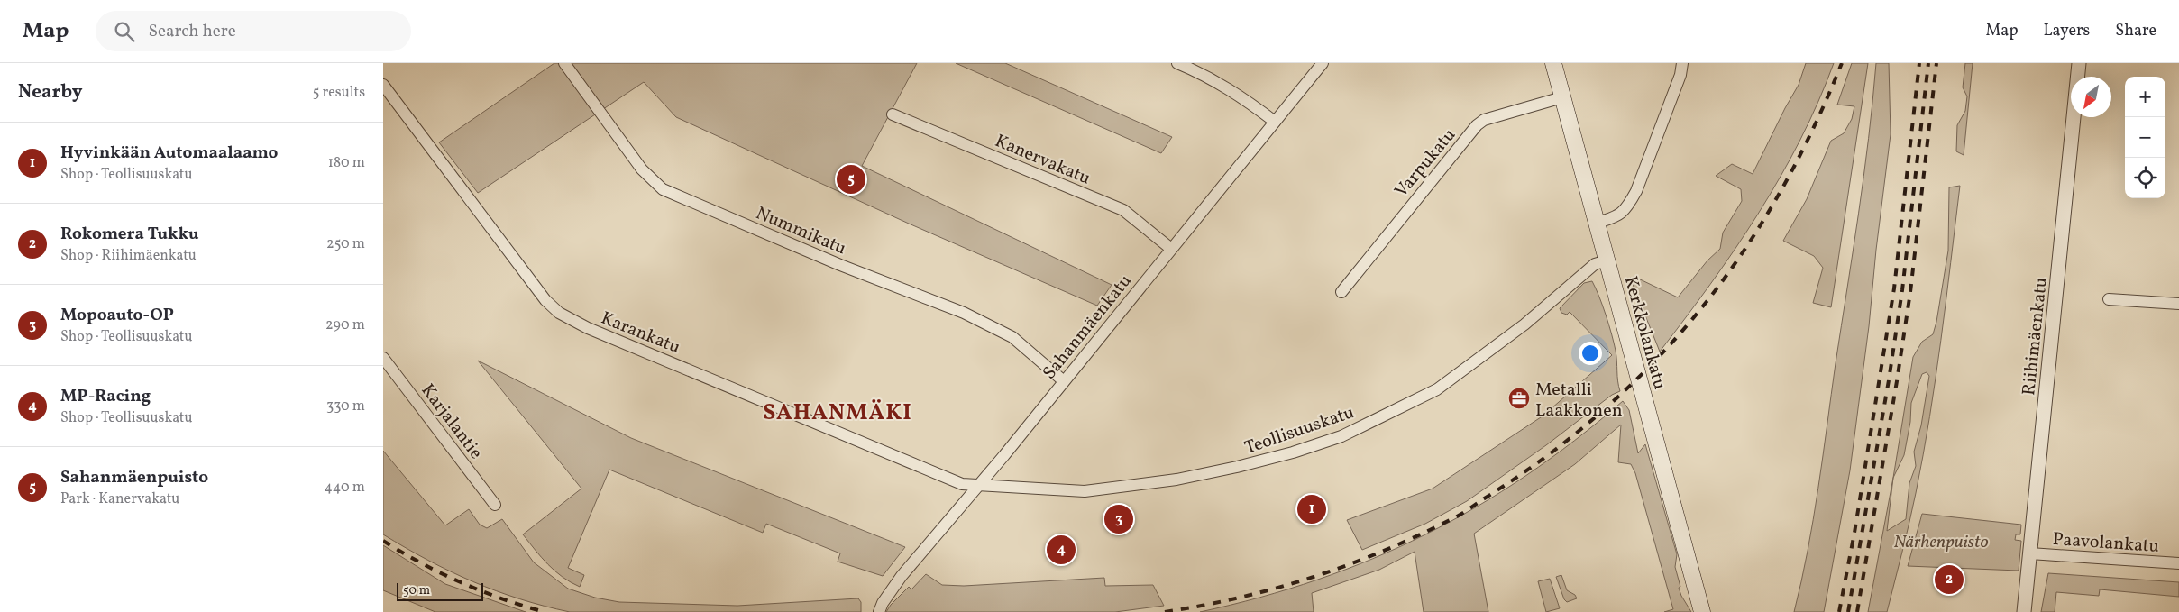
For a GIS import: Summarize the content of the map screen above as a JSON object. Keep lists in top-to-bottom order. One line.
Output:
{"streets":{"main road":["Kerkkolankatu"],"street":["Kanervakatu","Varpukatu","Nummikatu","Sahanmäenkatu","Karankatu","Riihimäenkatu","Karjalantie","Teollisuuskatu","Paavolankatu"]},"crossings":[["Kanervakatu","Sahanmäenkatu"],["Varpukatu","Kerkkolankatu"],["Nummikatu","Sahanmäenkatu"],["Sahanmäenkatu","Karankatu"],["Sahanmäenkatu","Teollisuuskatu"],["Karankatu","Teollisuuskatu"],["Kerkkolankatu","Teollisuuskatu"],["Riihimäenkatu","Paavolankatu"]],"districts":["SAHANMÄKI"],"parks":["Närhenpuisto"],"places":{"office":["Metalli Laakkonen"]},"scale_bar":"50 m","north":"bottom left","page":{"header":"Map","search":"Search here","nav":["Map","Layers","Share"],"heading":["Nearby","5 results"],"map_buttons":["+","−"],"list":[{"mark":"1","name":"Hyvinkään Automaalaamo","note":"Shop · Teollisuuskatu","value":"180 m"},{"mark":"2","name":"Rokomera Tukku","note":"Shop · Riihimäenkatu","value":"250 m"},{"mark":"3","name":"Mopoauto-OP","note":"Shop · Teollisuuskatu","value":"290 m"},{"mark":"4","name":"MP-Racing","note":"Shop · Teollisuuskatu","value":"330 m"},{"mark":"5","name":"Sahanmäenpuisto","note":"Park · Kanervakatu","value":"440 m"}],"pins":["5","1","3","4","2"],"scale":"50 m"}}
